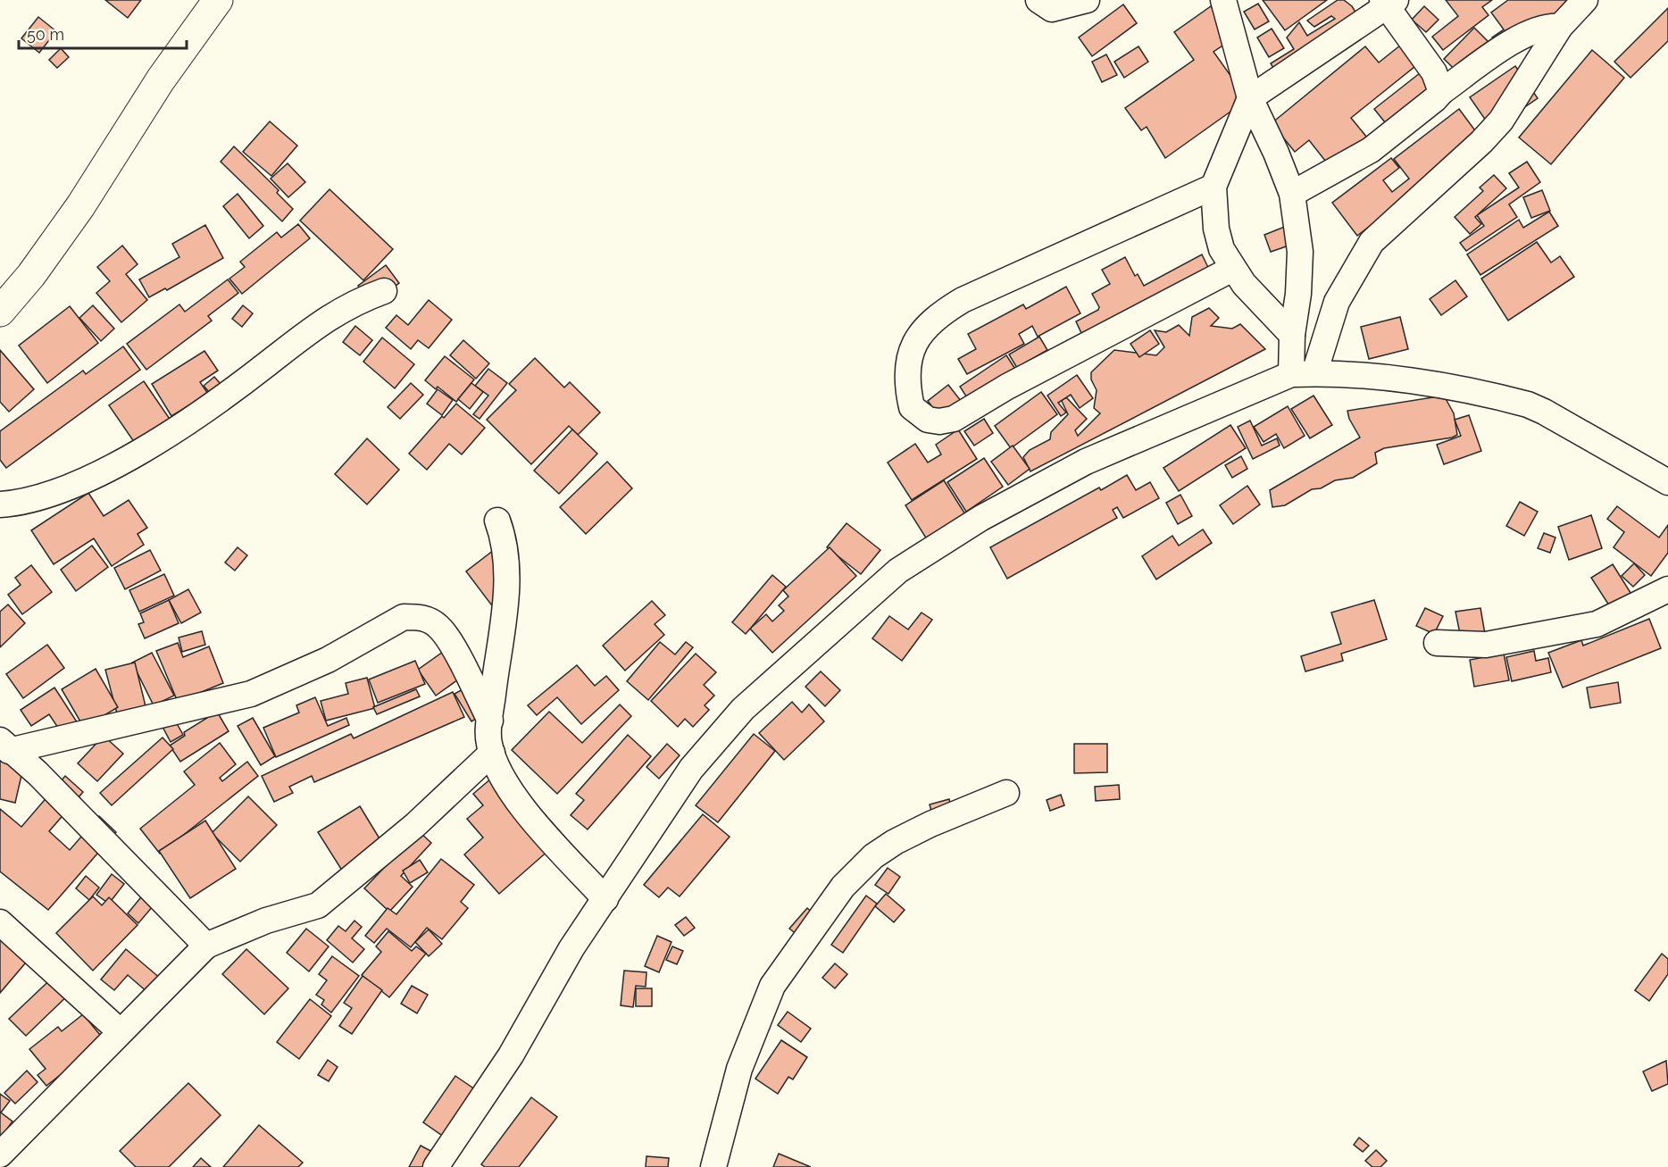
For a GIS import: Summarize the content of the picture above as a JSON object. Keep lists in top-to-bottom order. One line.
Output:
{"scale_bar":"50 m"}
